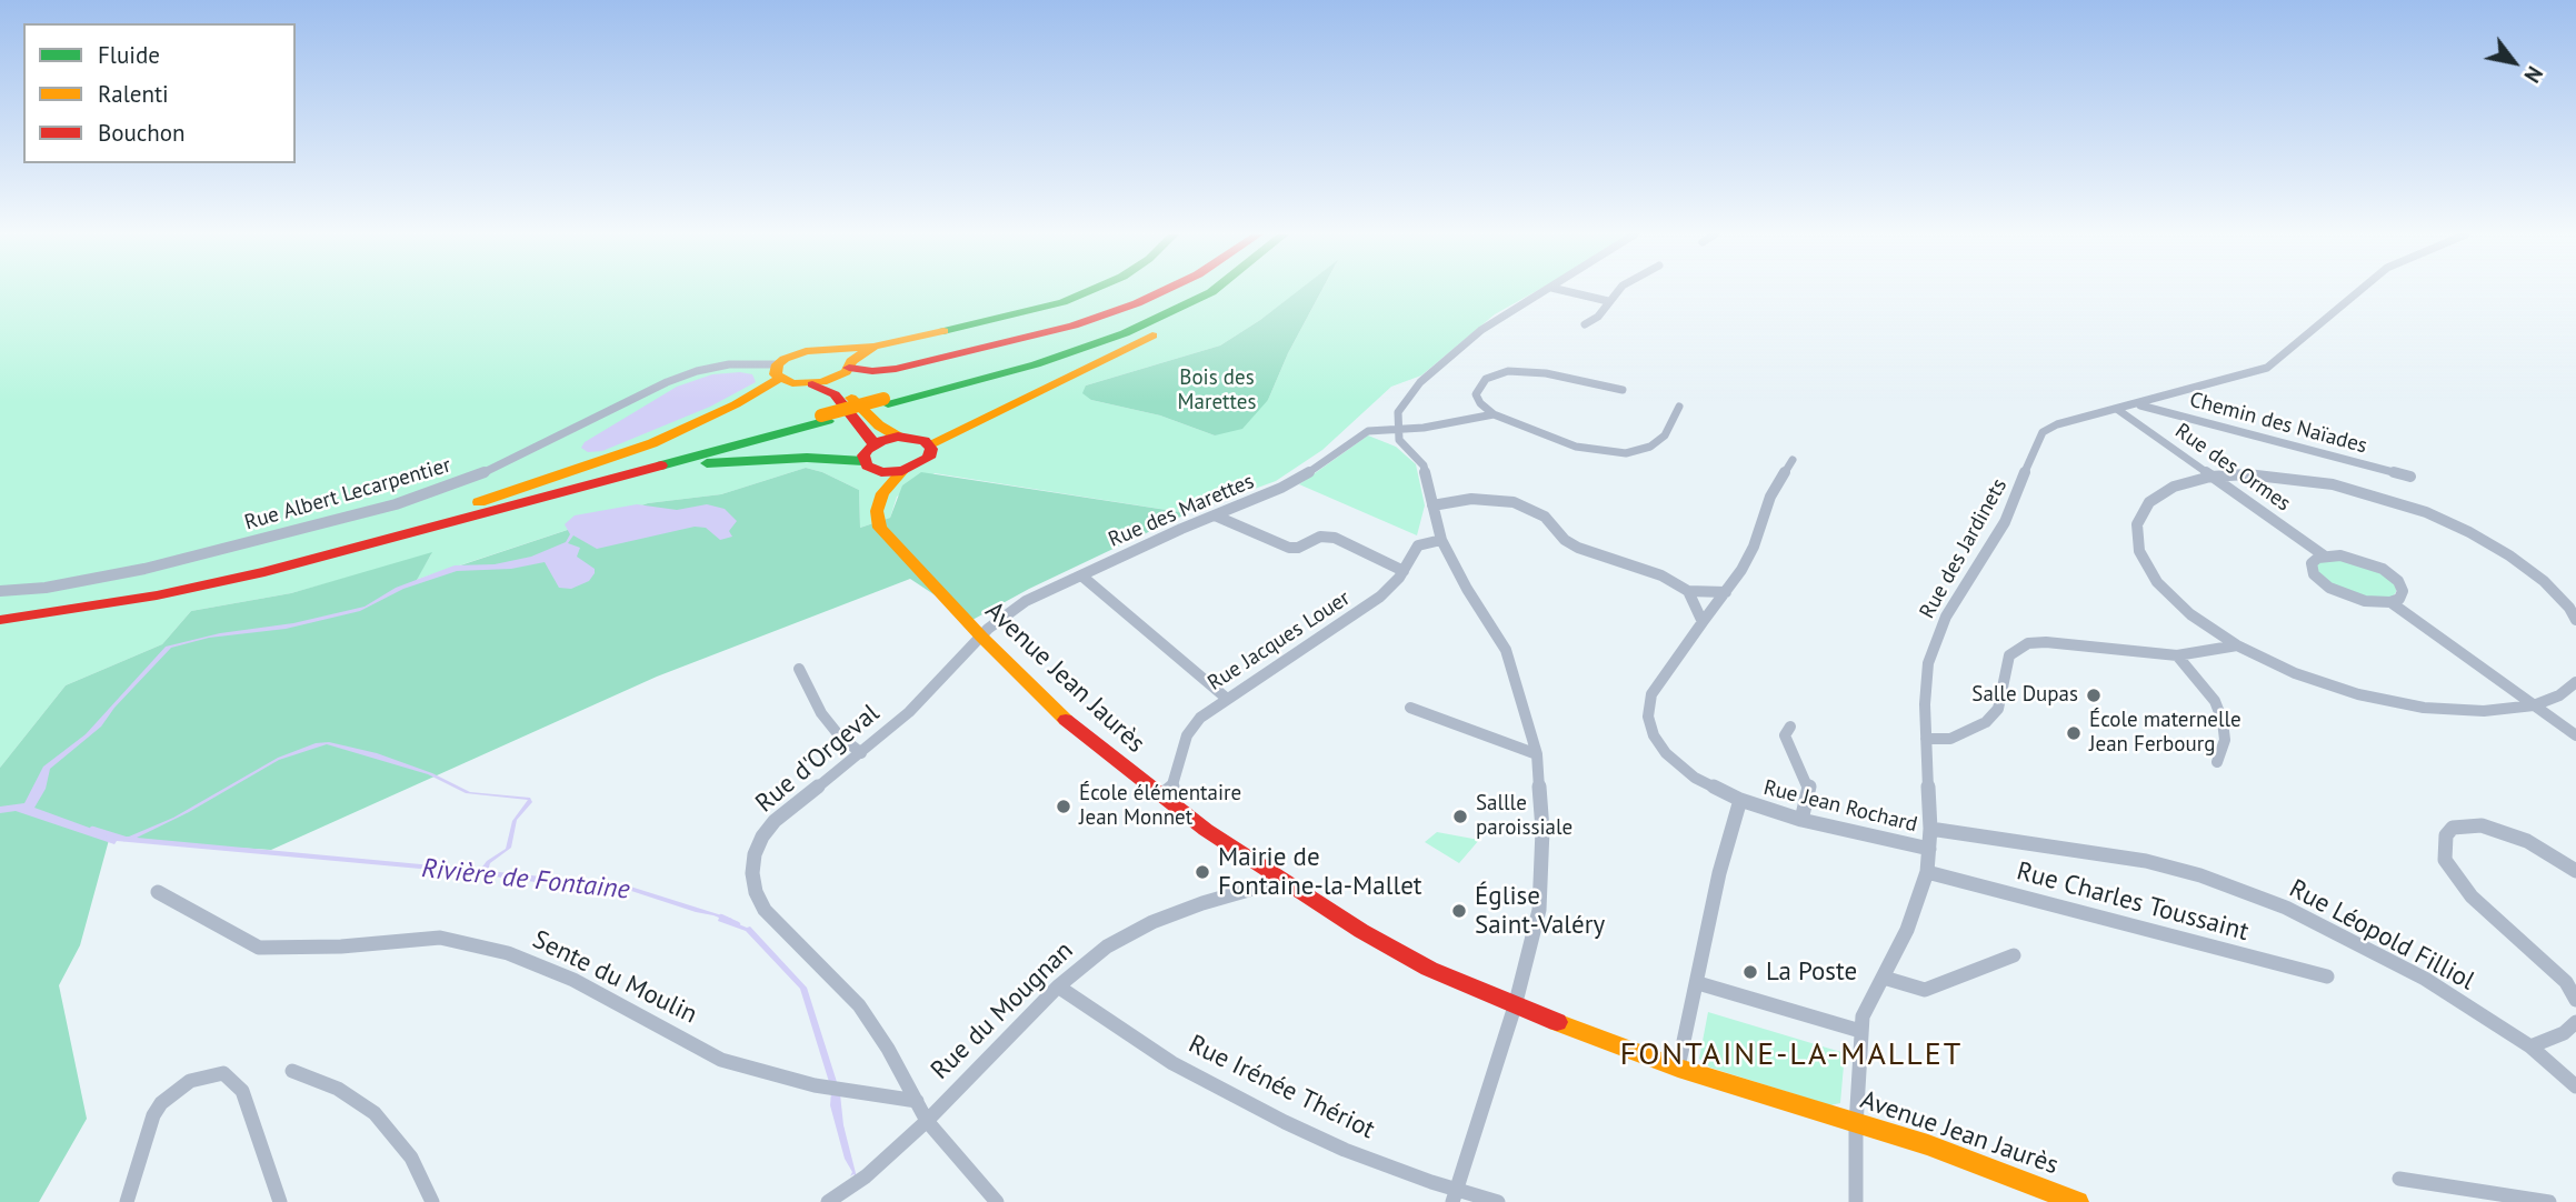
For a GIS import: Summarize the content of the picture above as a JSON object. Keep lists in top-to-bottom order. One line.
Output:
{"streets":{"main road":["Avenue Jean Jaurès"],"street":["Chemin des Naïades","Rue des Ormes","Rue Albert Lecarpentier","Rue des Marettes","Rue des Jardinets","Rue Jacques Louer","Rue d'Orgeval","Rue Jean Rochard","Rue Charles Toussaint","Rue Léopold Filliol","Sente du Moulin","Rue du Mougnan","Rue Irénée Thériot"]},"crossings":[["Chemin des Naïades","Rue des Jardinets"],["Rue des Ormes","Rue des Jardinets"],["Rue des Marettes","Avenue Jean Jaurès"],["Rue des Marettes","Rue d'Orgeval"],["Rue des Jardinets","Avenue Jean Jaurès"],["Rue des Jardinets","Rue Jean Rochard"],["Rue des Jardinets","Rue Charles Toussaint"],["Rue des Jardinets","Rue Léopold Filliol"],["Rue Jacques Louer","Avenue Jean Jaurès"],["Avenue Jean Jaurès","Rue d'Orgeval"],["Avenue Jean Jaurès","Rue du Mougnan"],["Rue d'Orgeval","Sente du Moulin"],["Rue d'Orgeval","Rue du Mougnan"],["Rue du Mougnan","Rue Irénée Thériot"]],"districts":["FONTAINE-LA-MALLET"],"water":["Rivière de Fontaine"],"parks":["Bois des Marettes"],"places":["Salle Dupas","École maternelle Jean Ferbourg","École élémentaire Jean Monnet","Sallle paroissiale","Mairie de Fontaine-la-Mallet","Église Saint-Valéry","La Poste"],"legend":["Fluide","Ralenti","Bouchon"],"north":"bottom right"}
